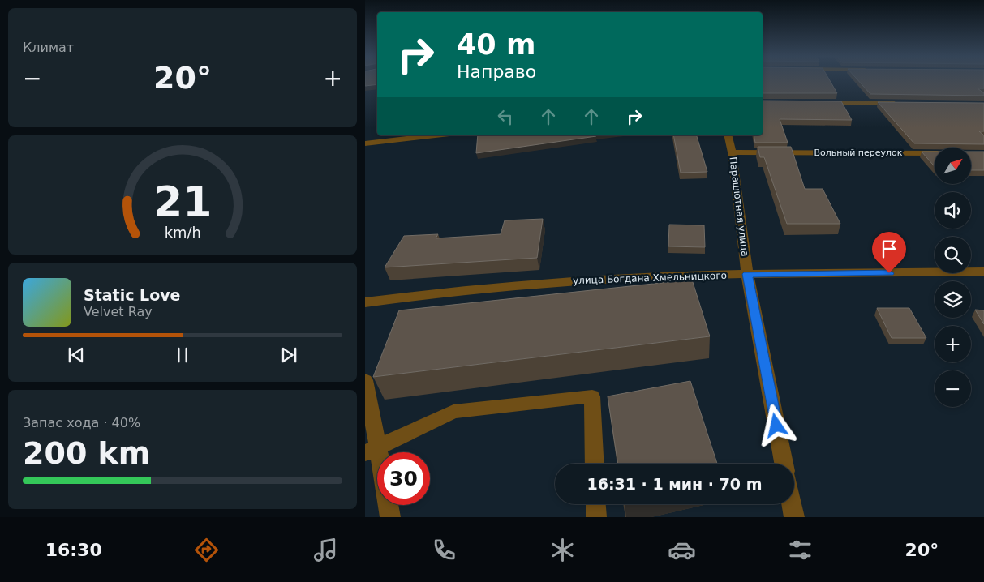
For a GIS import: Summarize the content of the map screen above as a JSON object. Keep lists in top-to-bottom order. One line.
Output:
{"streets":{"street":["Вольный переулок","Парашютная улица","улица Богдана Хмельницкого"]},"crossings":[["Вольный переулок","Парашютная улица"],["Парашютная улица","улица Богдана Хмельницкого"]],"north":"top right","page":{"tile":["Климат",["Запас хода · 40%","200 km"]],"turn":["40 m","Направо"],"heat":["−","20°","+"],"map_buttons":["+","−"],"song":["Static Love","Velvet Ray"],"limit":"30","trip":"16:31 · 1 мин · 70 m","tabs":["16:30","20°"],"gauge":["21","km/h"]}}
